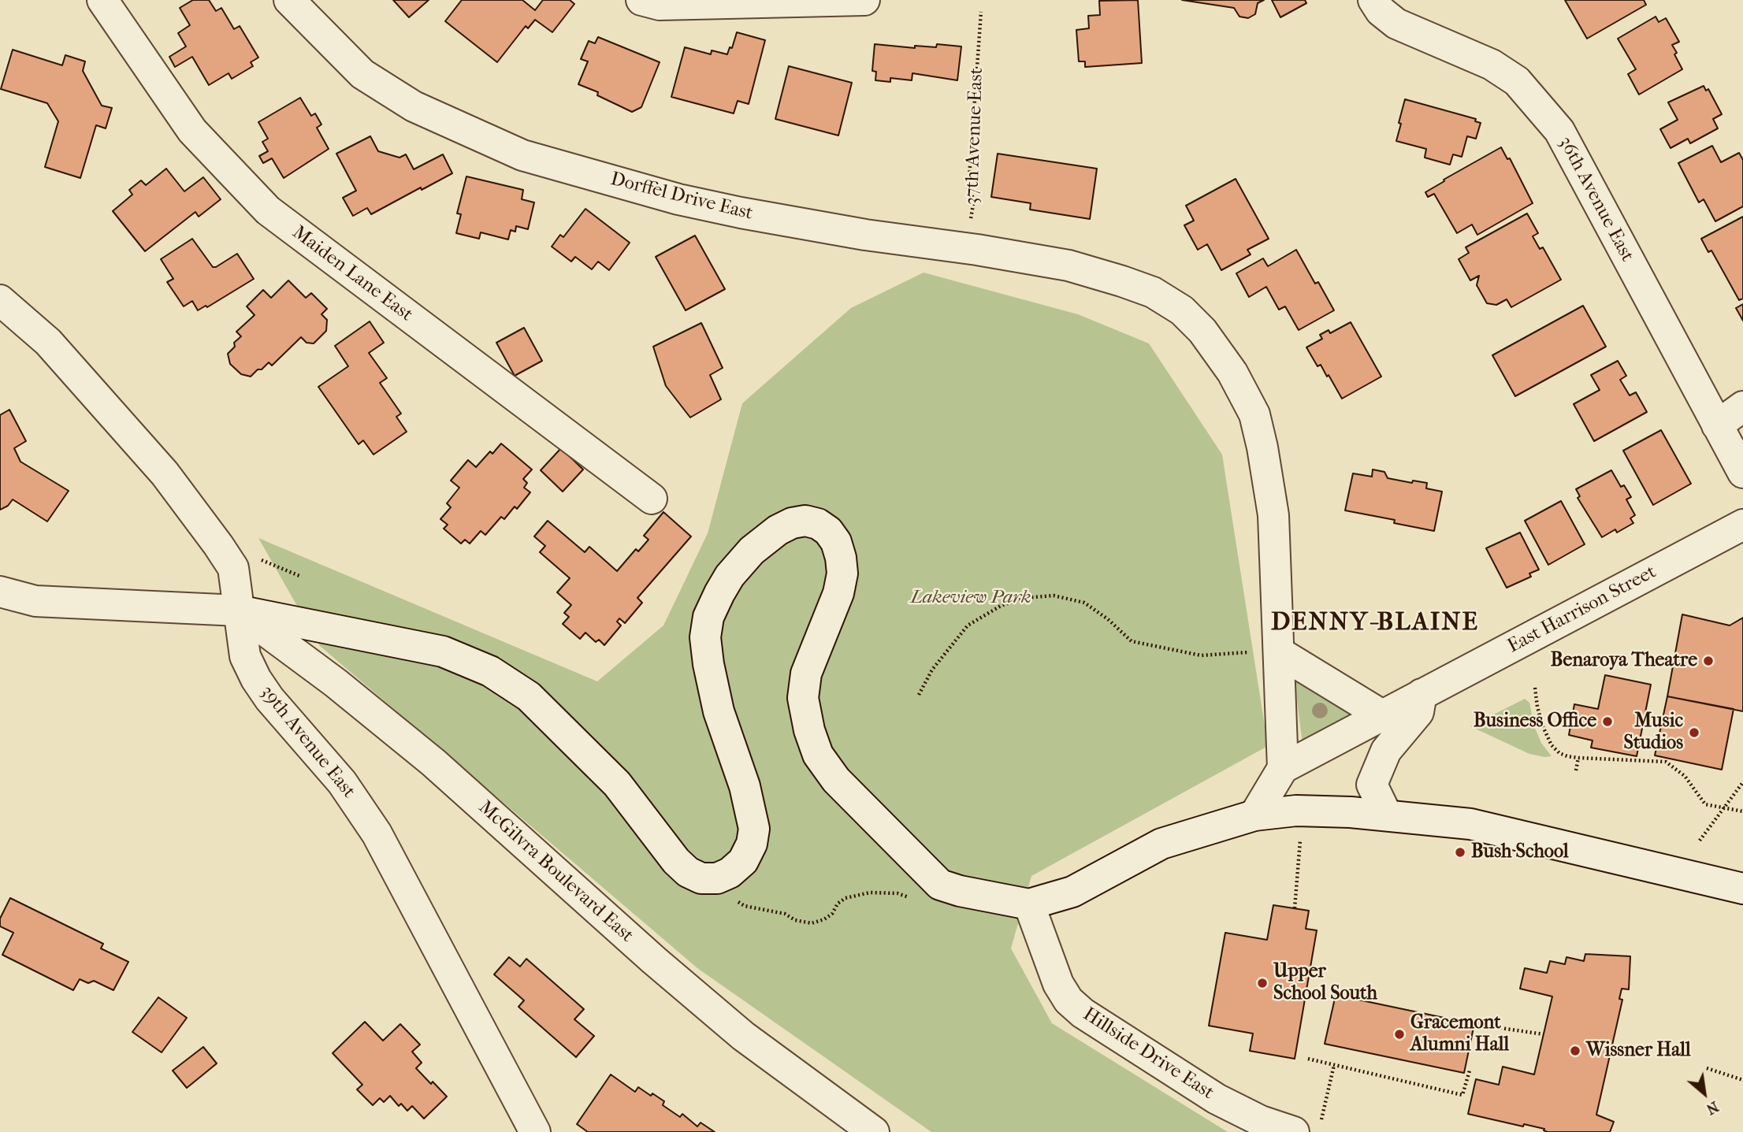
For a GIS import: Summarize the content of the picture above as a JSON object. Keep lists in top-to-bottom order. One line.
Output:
{"streets":{"street":["Dorffel Drive East","36th Avenue East","Maiden Lane East","East Harrison Street","39th Avenue East","McGilvra Boulevard East","Hillside Drive East"],"path":["37th Avenue East"]},"crossings":[["39th Avenue East","McGilvra Boulevard East"]],"districts":["DENNY-BLAINE"],"parks":["Lakeview Park"],"places":["Benaroya Theatre","Business Office","Music Studios","Bush School","Upper School South","Gracemont Alumni Hall","Wissner Hall"],"north":"bottom right"}
